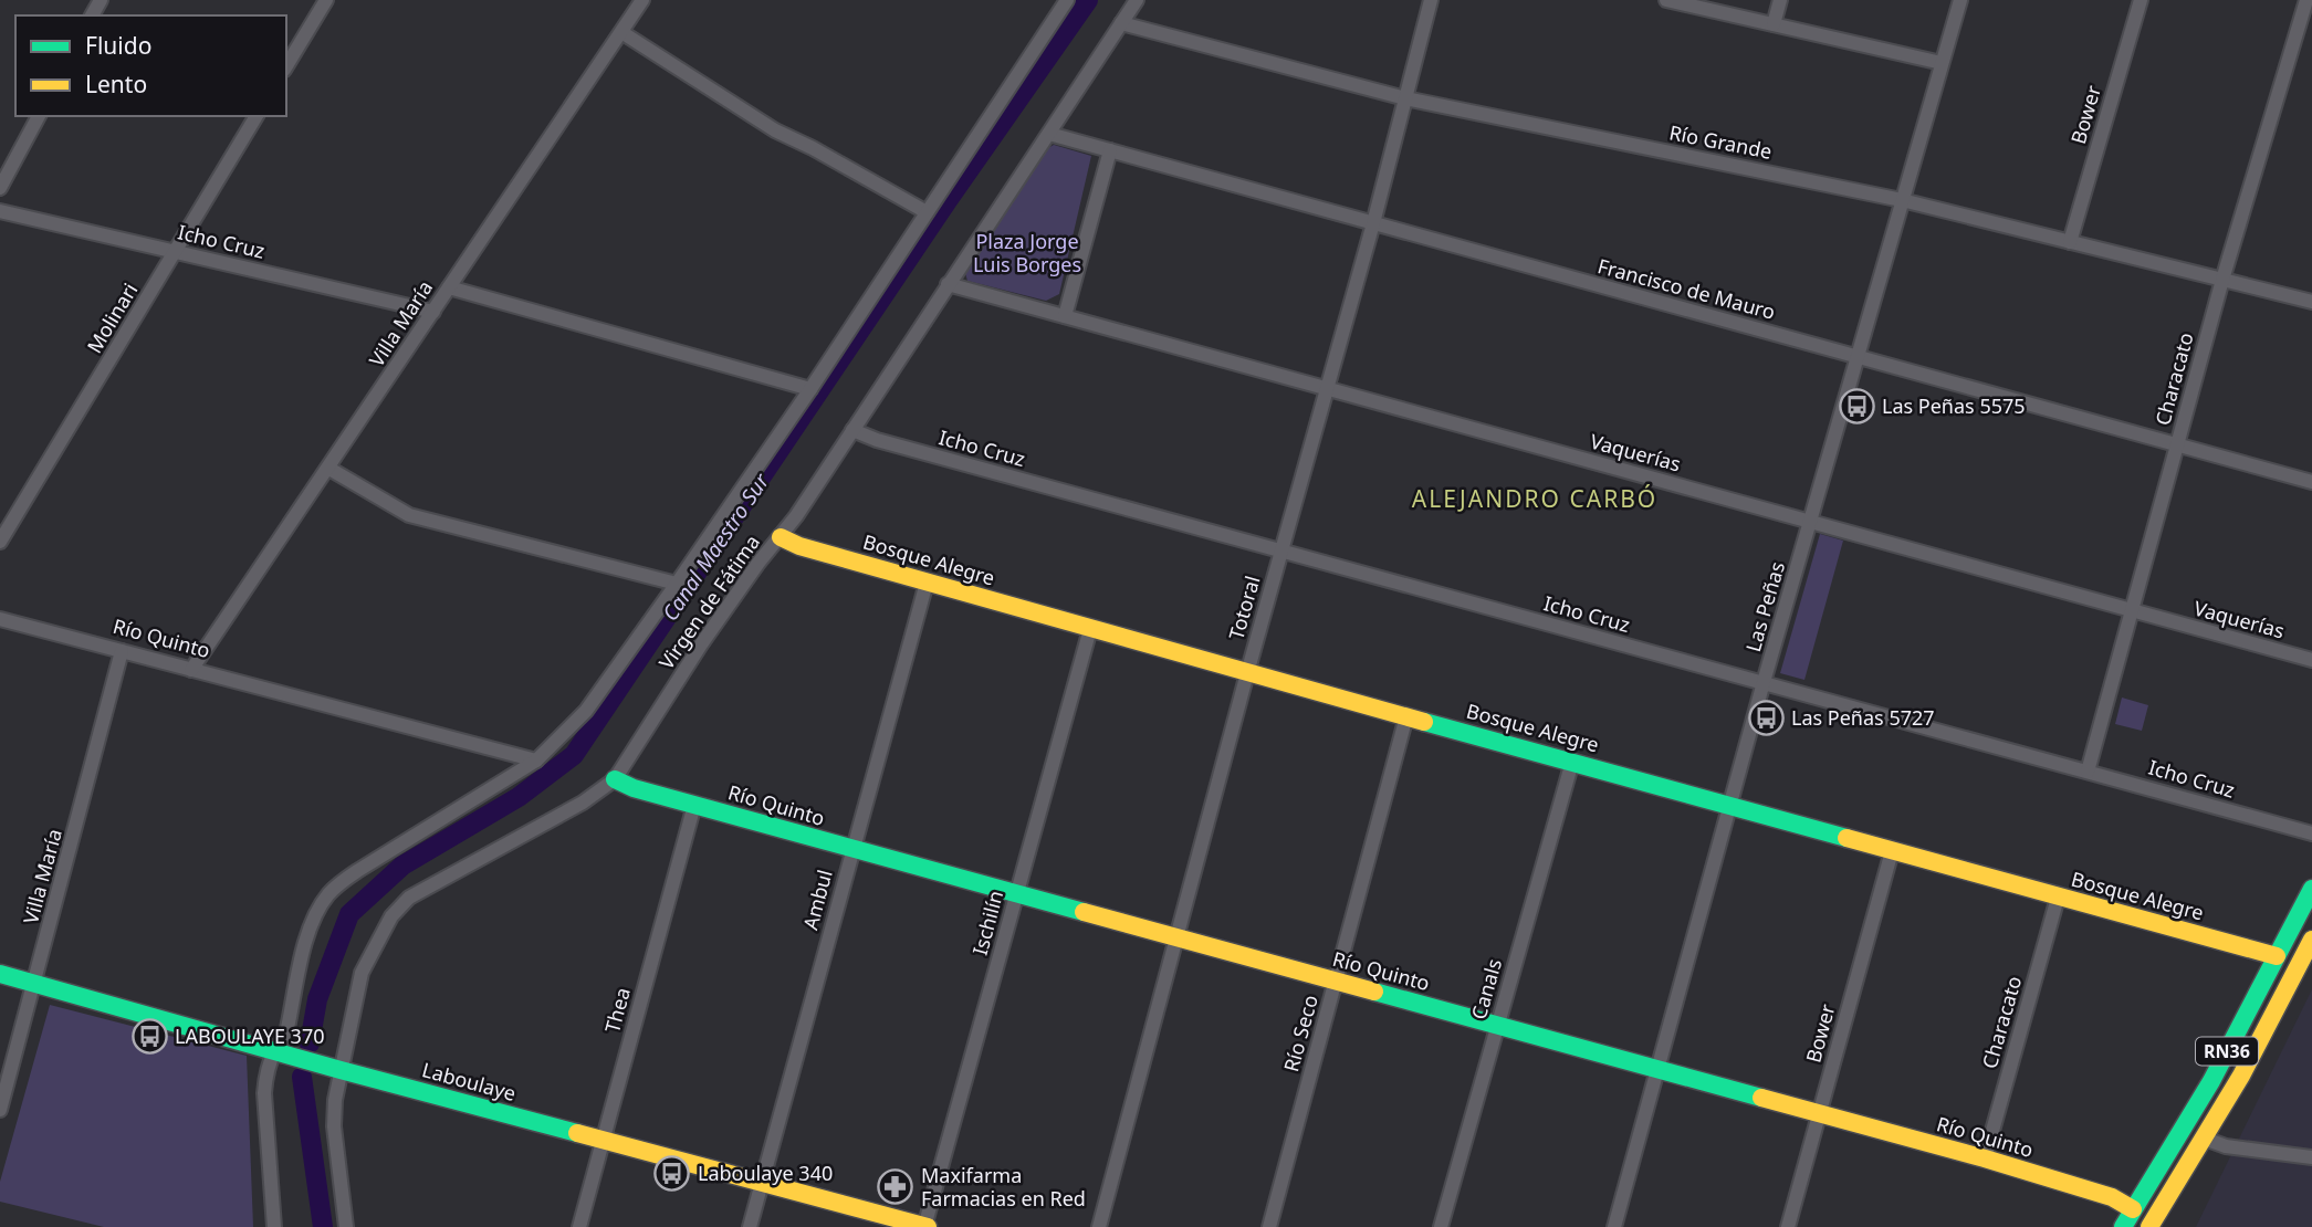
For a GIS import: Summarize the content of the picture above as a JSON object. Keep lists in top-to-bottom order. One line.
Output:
{"streets":{"main road":["Bosque Alegre","Río Quinto","RN36","Laboulaye"],"street":["Bower","Río Grande","Icho Cruz","Francisco de Mauro","Molinari","Villa María","Characato","Vaquerías","Virgen de Fátima","Las Peñas","Totoral","Ambul","Ischilín","Canals","Thea","Río Seco"]},"crossings":[["Bower","Río Grande"],["Bower","Bosque Alegre"],["Bower","Río Quinto"],["Río Grande","Characato"],["Río Grande","Virgen de Fátima"],["Río Grande","Las Peñas"],["Río Grande","Totoral"],["Icho Cruz","Molinari"],["Icho Cruz","Villa María"],["Icho Cruz","Characato"],["Icho Cruz","Virgen de Fátima"],["Icho Cruz","Las Peñas"],["Icho Cruz","Totoral"],["Francisco de Mauro","Characato"],["Francisco de Mauro","Virgen de Fátima"],["Francisco de Mauro","Las Peñas"],["Francisco de Mauro","Totoral"],["Villa María","Río Quinto"],["Villa María","Laboulaye"],["Characato","Vaquerías"],["Characato","Bosque Alegre"],["Characato","Río Quinto"],["Vaquerías","Virgen de Fátima"],["Vaquerías","Las Peñas"],["Vaquerías","Totoral"],["Bosque Alegre","Virgen de Fátima"],["Bosque Alegre","Las Peñas"],["Bosque Alegre","Totoral"],["Bosque Alegre","Ambul"],["Bosque Alegre","Ischilín"],["Bosque Alegre","Canals"],["Bosque Alegre","Río Seco"],["Bosque Alegre","RN36"],["Virgen de Fátima","Río Quinto"],["Virgen de Fátima","Laboulaye"],["Las Peñas","Río Quinto"],["Totoral","Río Quinto"],["Río Quinto","Ambul"],["Río Quinto","Ischilín"],["Río Quinto","Canals"],["Río Quinto","Thea"],["Río Quinto","Río Seco"],["Río Quinto","RN36"],["Ambul","Laboulaye"],["Ischilín","Laboulaye"],["Thea","Laboulaye"]],"districts":["ALEJANDRO CARBÓ"],"water":["Canal Maestro Sur"],"parks":["Plaza Jorge Luis Borges"],"places":{"bus stop":["Las Peñas 5575","Las Peñas 5727","LABOULAYE 370","Laboulaye 340"],"pharmacy":["Maxifarma Farmacias en Red"]},"legend":["Fluido","Lento"]}
